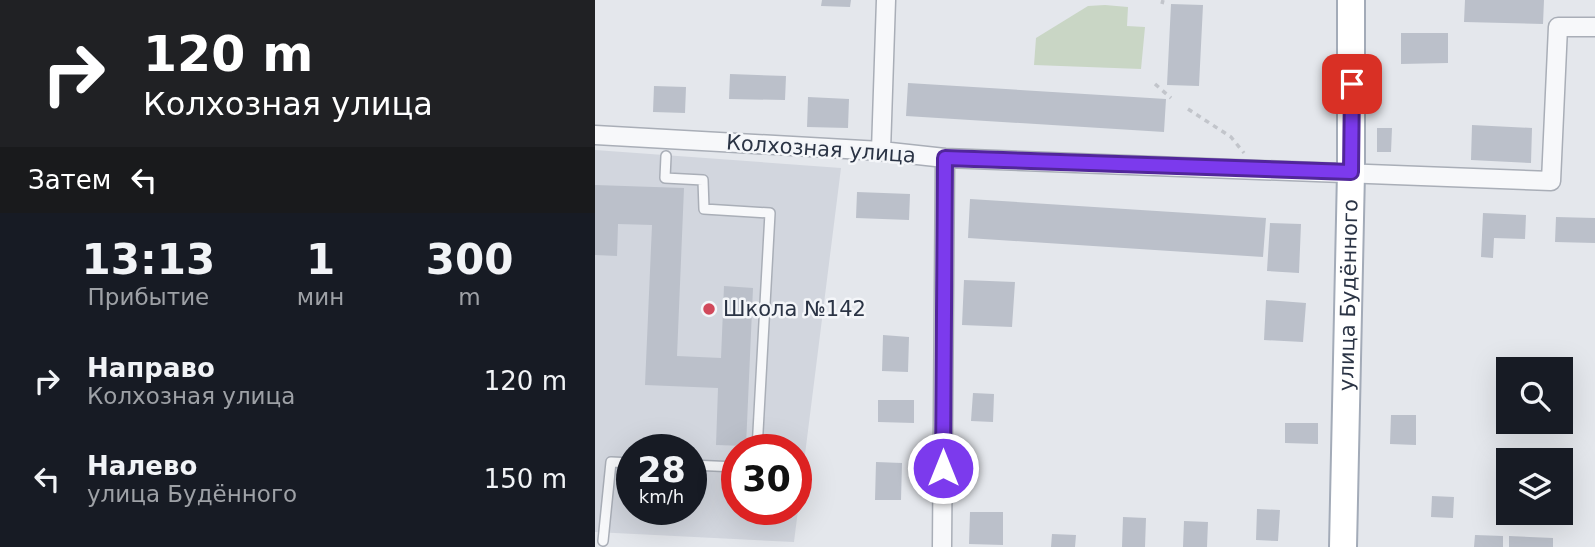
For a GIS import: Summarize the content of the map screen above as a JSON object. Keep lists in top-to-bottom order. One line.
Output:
{"streets":{"main road":["улица Будённого"],"street":["Колхозная улица"]},"crossings":[["Колхозная улица","улица Будённого"]],"places":["Школа №142"],"page":{"turn":["120 m","Колхозная улица"],"then":"Затем","eta":["13:13","Прибытие","1","мин","300","m"],"list":[{"name":"Направо","note":"Колхозная улица","value":"120 m"},{"name":"Налево","note":"улица Будённого","value":"150 m"}],"speed":"28 km/h","limit":"30"}}
